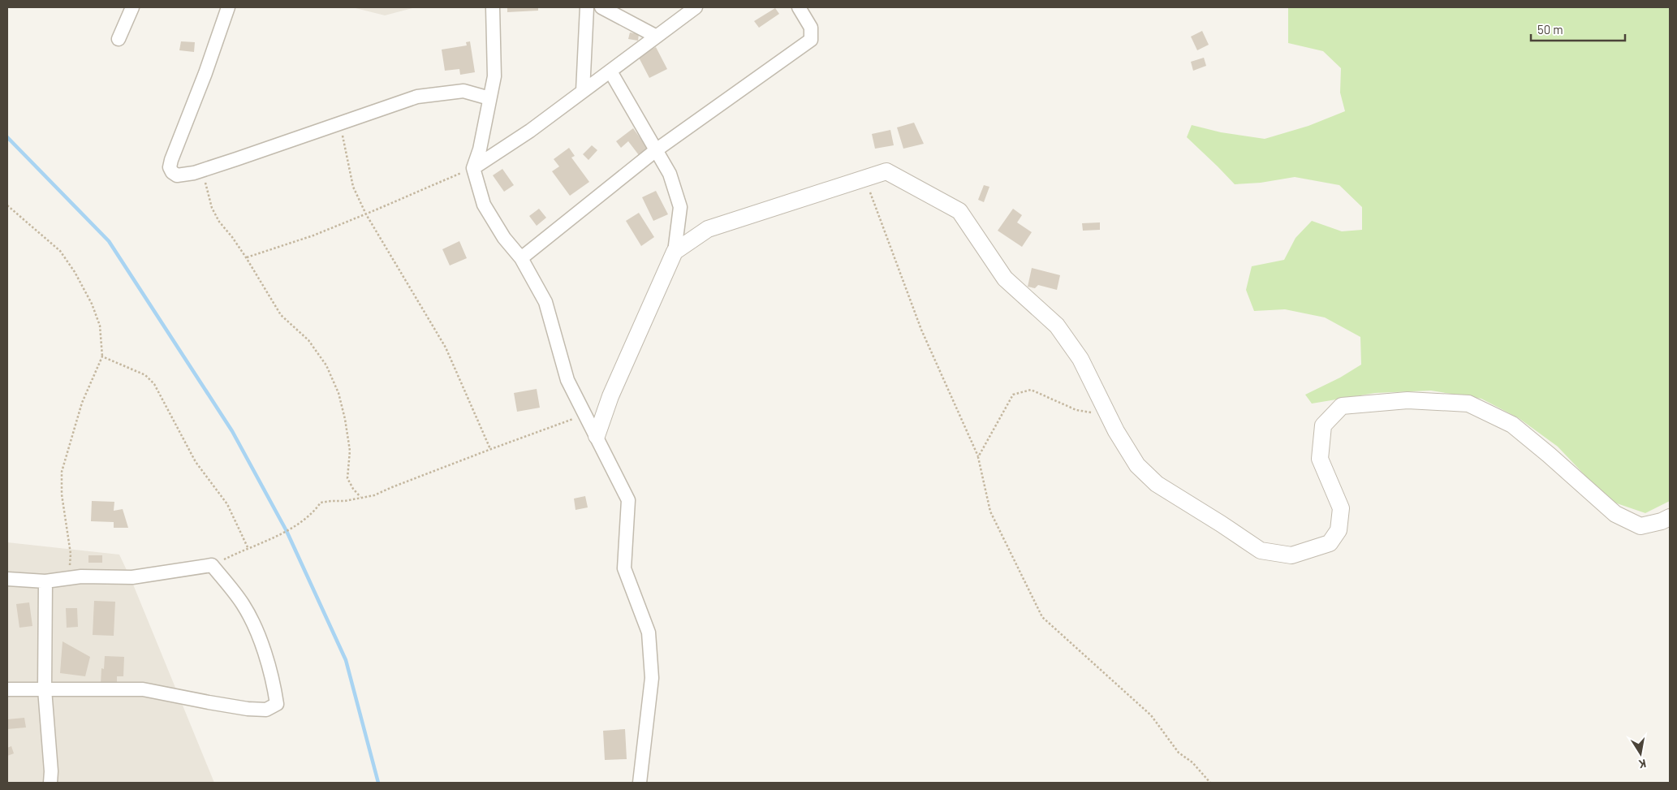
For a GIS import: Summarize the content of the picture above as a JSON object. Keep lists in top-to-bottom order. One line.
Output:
{"scale_bar":"50 m","north":"bottom"}
